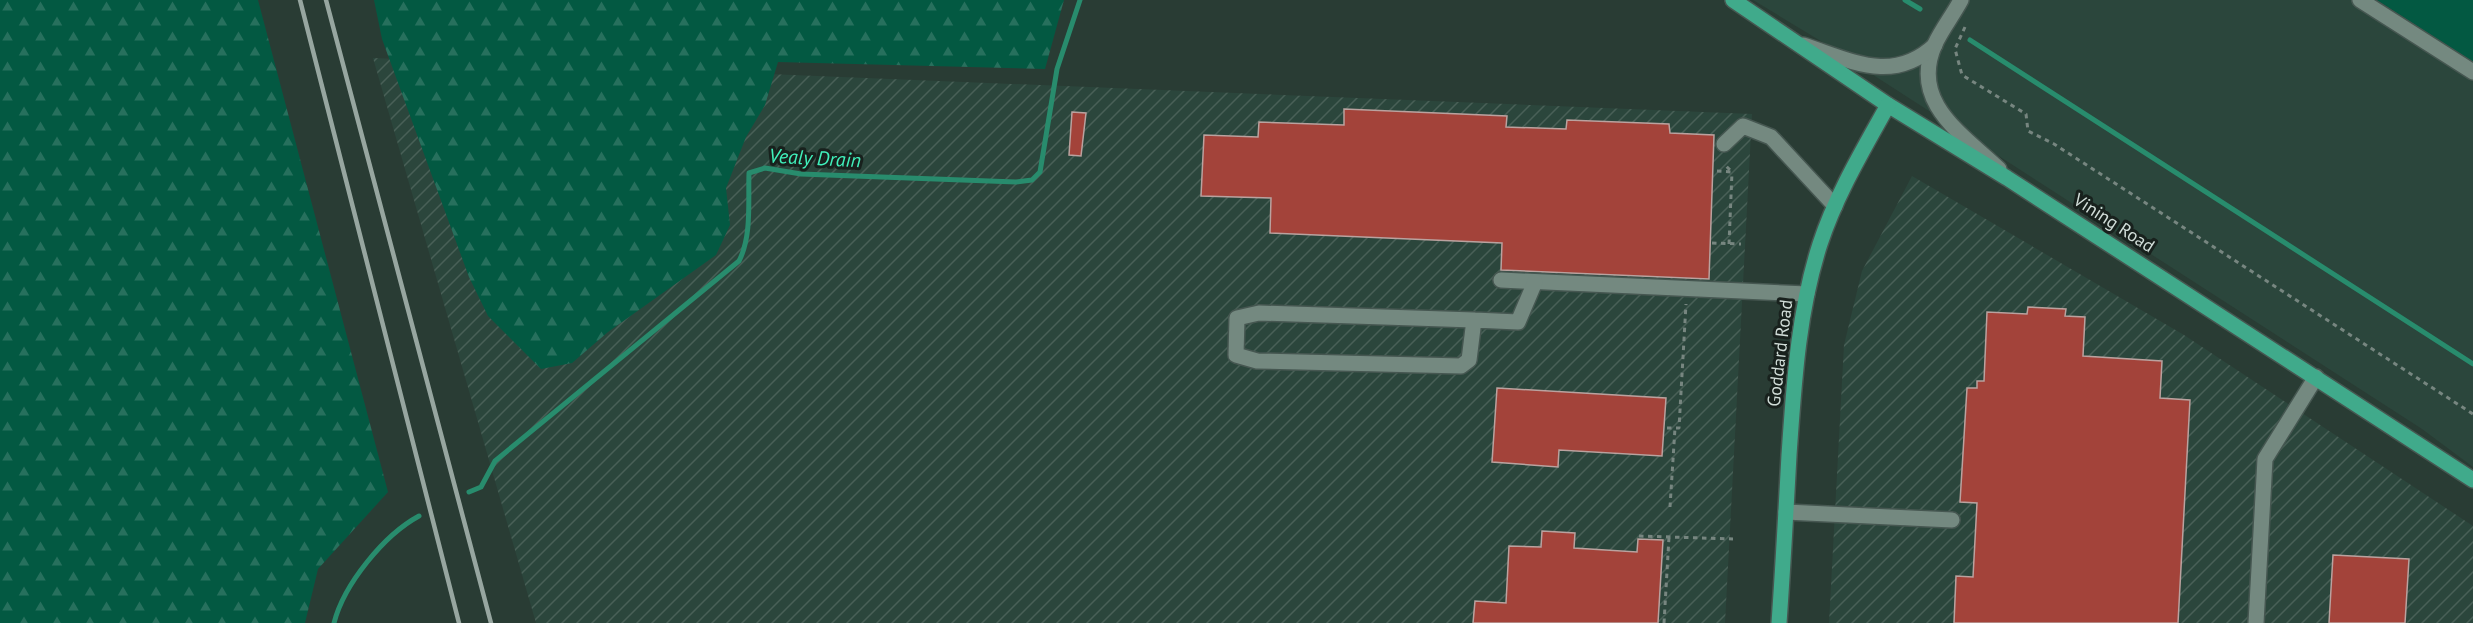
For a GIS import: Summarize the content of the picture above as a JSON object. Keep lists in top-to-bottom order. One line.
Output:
{"streets":{"main road":["Vining Road","Goddard Road"]},"crossings":[["Vining Road","Goddard Road"]],"water":["Vealy Drain"]}
